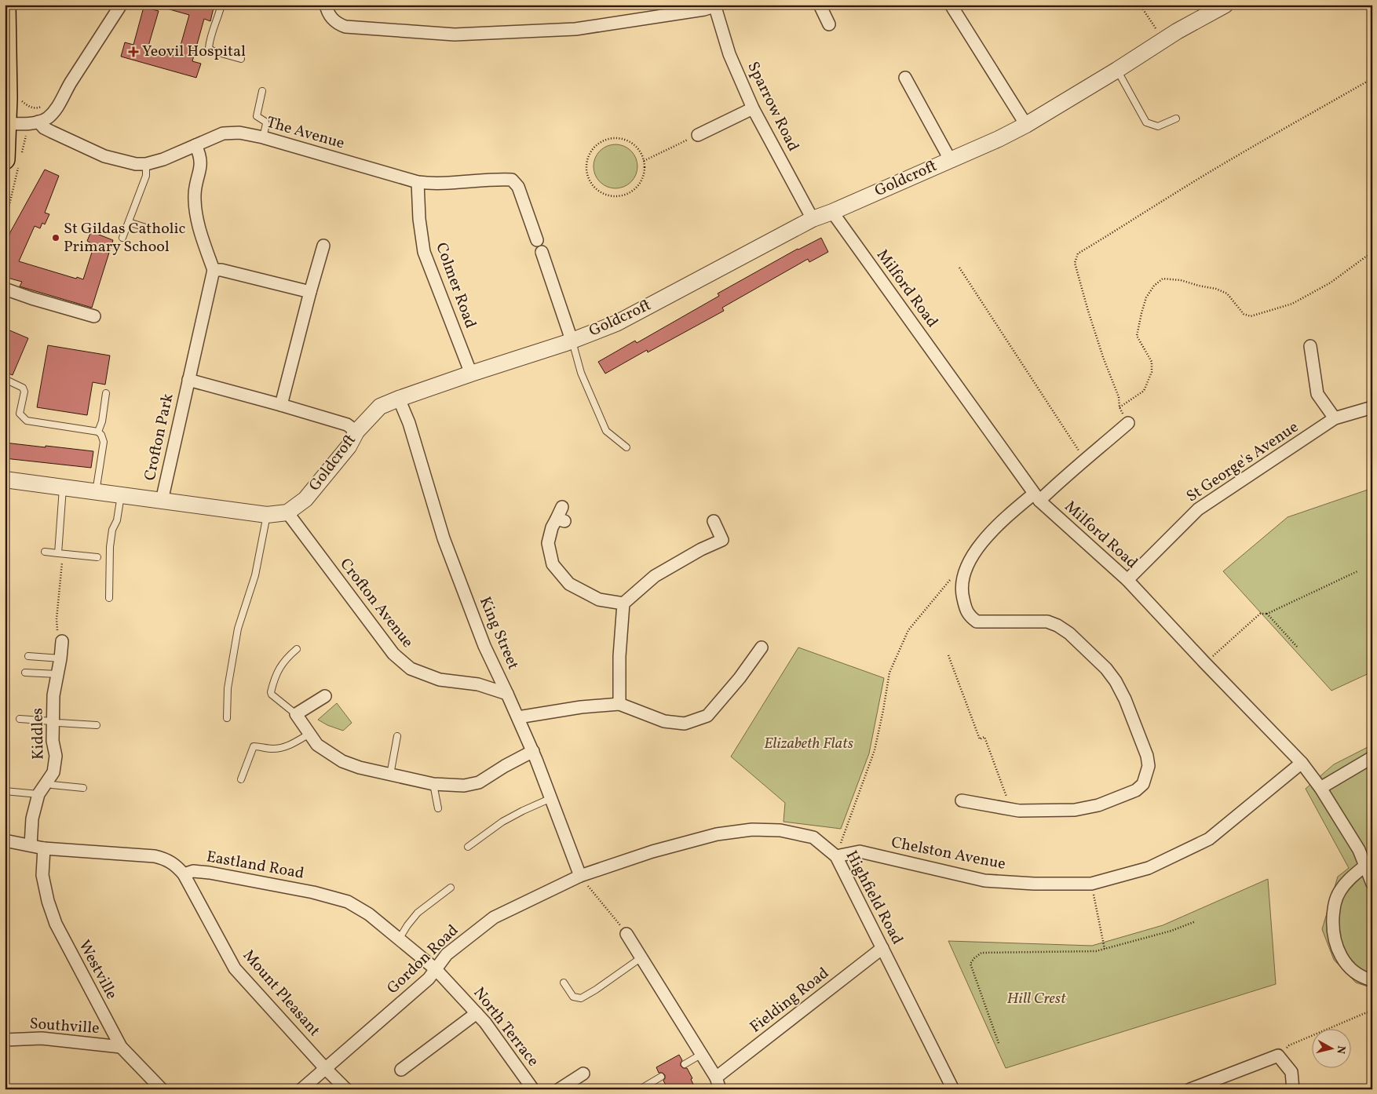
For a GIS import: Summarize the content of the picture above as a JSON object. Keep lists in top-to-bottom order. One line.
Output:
{"streets":{"street":["Sparrow Road","The Avenue","Goldcroft","Colmer Road","Milford Road","Crofton Park","St George's Avenue","Crofton Avenue","King Street","Kiddles","Chelston Avenue","Eastland Road","Highfield Road","Gordon Road","Westville","Mount Pleasant","Fielding Road","Southville","North Terrace"]},"crossings":[["Sparrow Road","Goldcroft"],["The Avenue","Colmer Road"],["Goldcroft","Colmer Road"],["Goldcroft","Milford Road"],["Goldcroft","Crofton Park"],["Goldcroft","Crofton Avenue"],["Goldcroft","King Street"],["Milford Road","St George's Avenue"],["Milford Road","Chelston Avenue"],["Crofton Avenue","King Street"],["King Street","Highfield Road"],["King Street","Gordon Road"],["Kiddles","Eastland Road"],["Chelston Avenue","Highfield Road"],["Eastland Road","Gordon Road"],["Eastland Road","Westville"],["Eastland Road","Mount Pleasant"],["Eastland Road","North Terrace"],["Highfield Road","Gordon Road"],["Highfield Road","Fielding Road"],["Gordon Road","Mount Pleasant"],["Gordon Road","North Terrace"],["Westville","Southville"]],"parks":["Elizabeth Flats","Hill Crest"],"places":{"health":["Yeovil Hospital"],"other":["St Gildas Catholic Primary School"]},"north":"right"}
